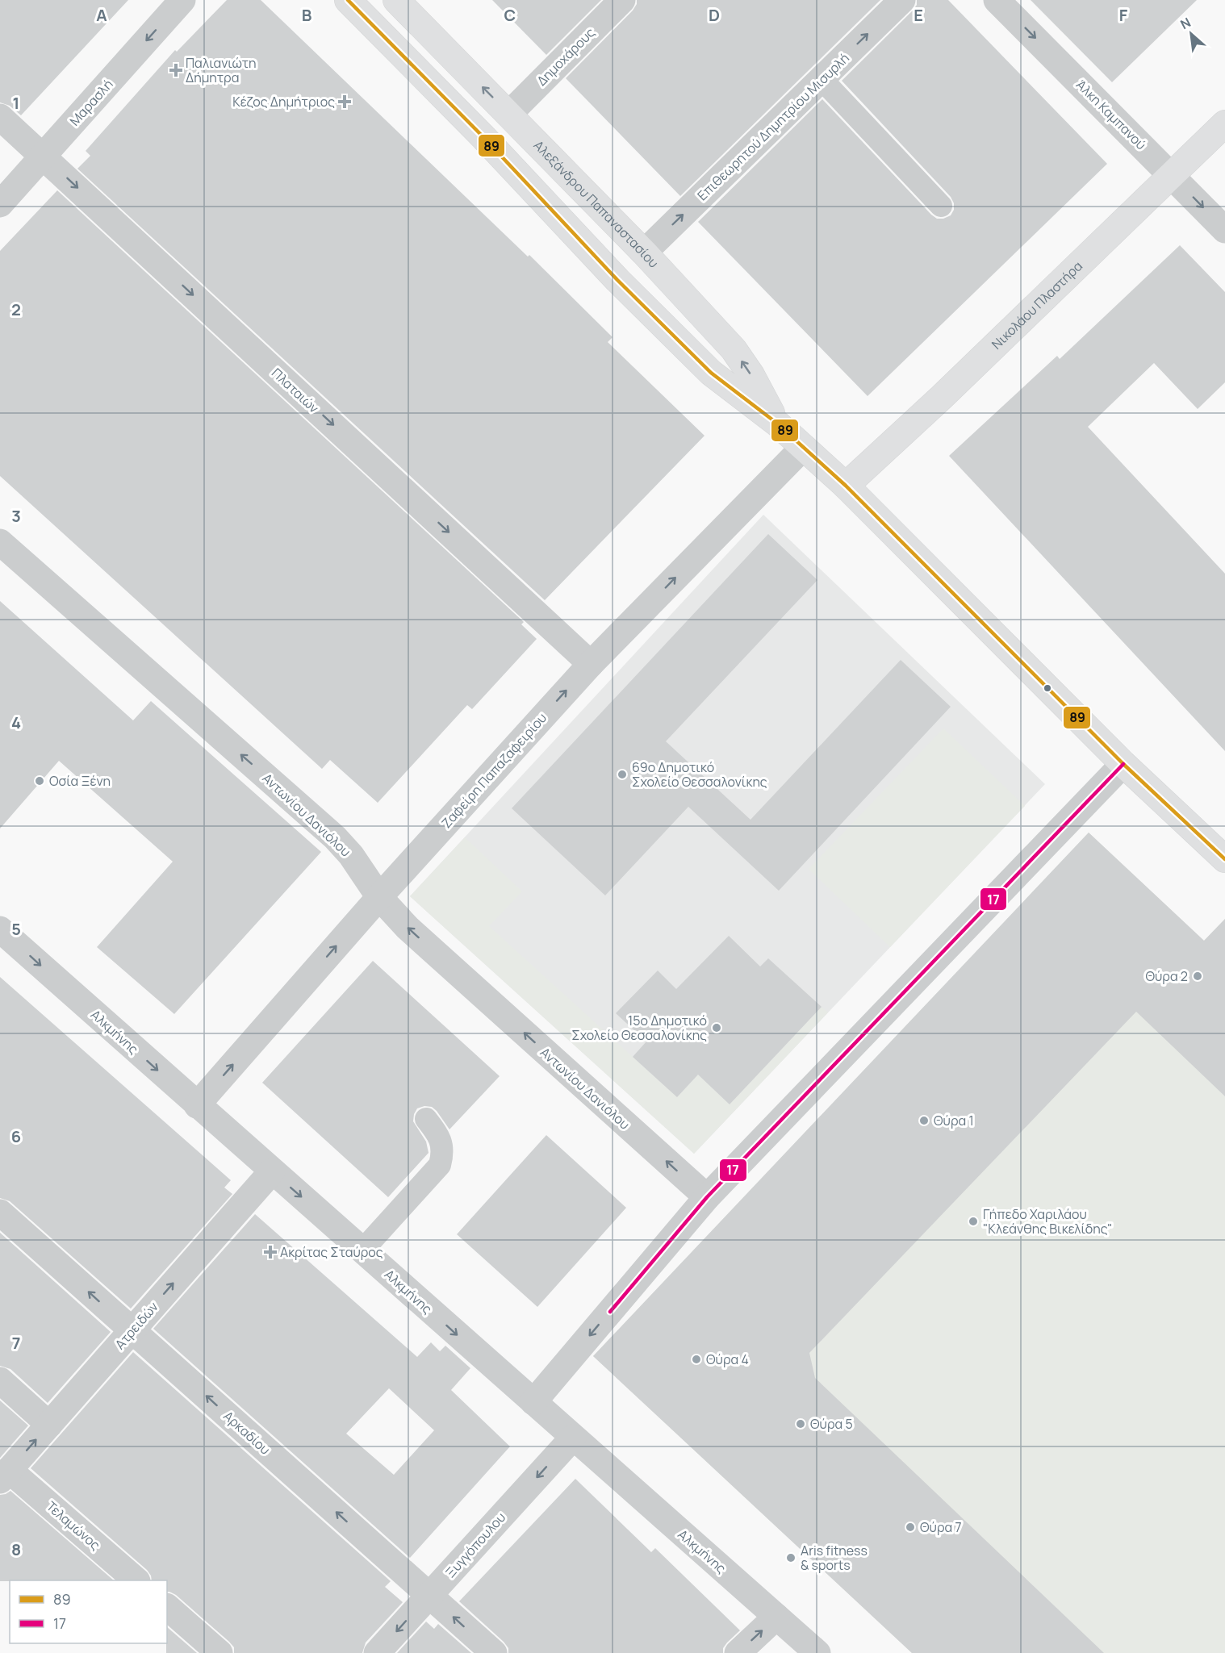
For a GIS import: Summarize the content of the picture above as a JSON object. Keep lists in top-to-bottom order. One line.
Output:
{"streets":{"main road":["Αλεξάνδρου Παπαναστασίου","Νικολάου Πλαστήρα"],"street":["Δημοχάρους","Μαρασλή","Άλκη Καμπανού","Επιθεωρητού Δημητρίου Μισυρλή","Πλαταιών","Ζαφείρη Παπαζαφειρίου","Αντωνίου Δανιόλου","Αλκμήνης","Ατρειδών","Αρκαδίου","Τελαμώνος","Ξυγγόπουλου"]},"crossings":[["Δημοχάρους","Αλεξάνδρου Παπαναστασίου"],["Μαρασλή","Πλαταιών"],["Άλκη Καμπανού","Νικολάου Πλαστήρα"],["Επιθεωρητού Δημητρίου Μισυρλή","Αλεξάνδρου Παπαναστασίου"],["Αλεξάνδρου Παπαναστασίου","Νικολάου Πλαστήρα"],["Αλεξάνδρου Παπαναστασίου","Ζαφείρη Παπαζαφειρίου"],["Πλαταιών","Ζαφείρη Παπαζαφειρίου"],["Ζαφείρη Παπαζαφειρίου","Αντωνίου Δανιόλου"],["Ζαφείρη Παπαζαφειρίου","Αλκμήνης"],["Αλκμήνης","Ατρειδών"],["Αλκμήνης","Ξυγγόπουλου"],["Ατρειδών","Αρκαδίου"],["Ατρειδών","Τελαμώνος"],["Αρκαδίου","Ξυγγόπουλου"]],"one_way":["Μαρασλή","Άλκη Καμπανού","Επιθεωρητού Δημητρίου Μισυρλή","Πλαταιών","Ζαφείρη Παπαζαφειρίου","Αντωνίου Δανιόλου","Αλκμήνης","Ατρειδών","Αρκαδίου","Ξυγγόπουλου"],"places":{"health":["Παλιανιώτη Δήμητρα","Κέζος Δημήτριος","Ακρίτας Σταύρος"],"other":["69ο Δημοτικό Σχολείο Θεσσαλονίκης","Οσία Ξένη","Θύρα 2","15ο Δημοτικό Σχολείο Θεσσαλονίκης","Θύρα 1","Γήπεδο Χαριλάου \"Κλεάνθης Βικελίδης\"","Θύρα 4","Θύρα 5","Θύρα 7","Aris fitness & sports"]},"lines":["transit line 89","transit line 17"],"legend":["89","17"],"north":"top left","grid":{"columns":["A","B","C","D","E","F"],"rows":["1","2","3","4","5","6","7","8"]}}
